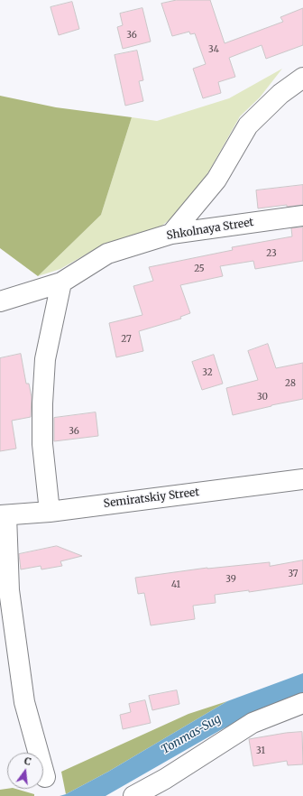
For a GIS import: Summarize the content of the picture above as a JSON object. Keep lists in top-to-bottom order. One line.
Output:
{"streets":{"street":["Shkolnaya Street","Semiratskiy Street"]},"water":["Tonmas-Sug"],"house_numbers":["36","34","23","25","27","32","28","30","36","37","39","41","31"],"north":"top"}
